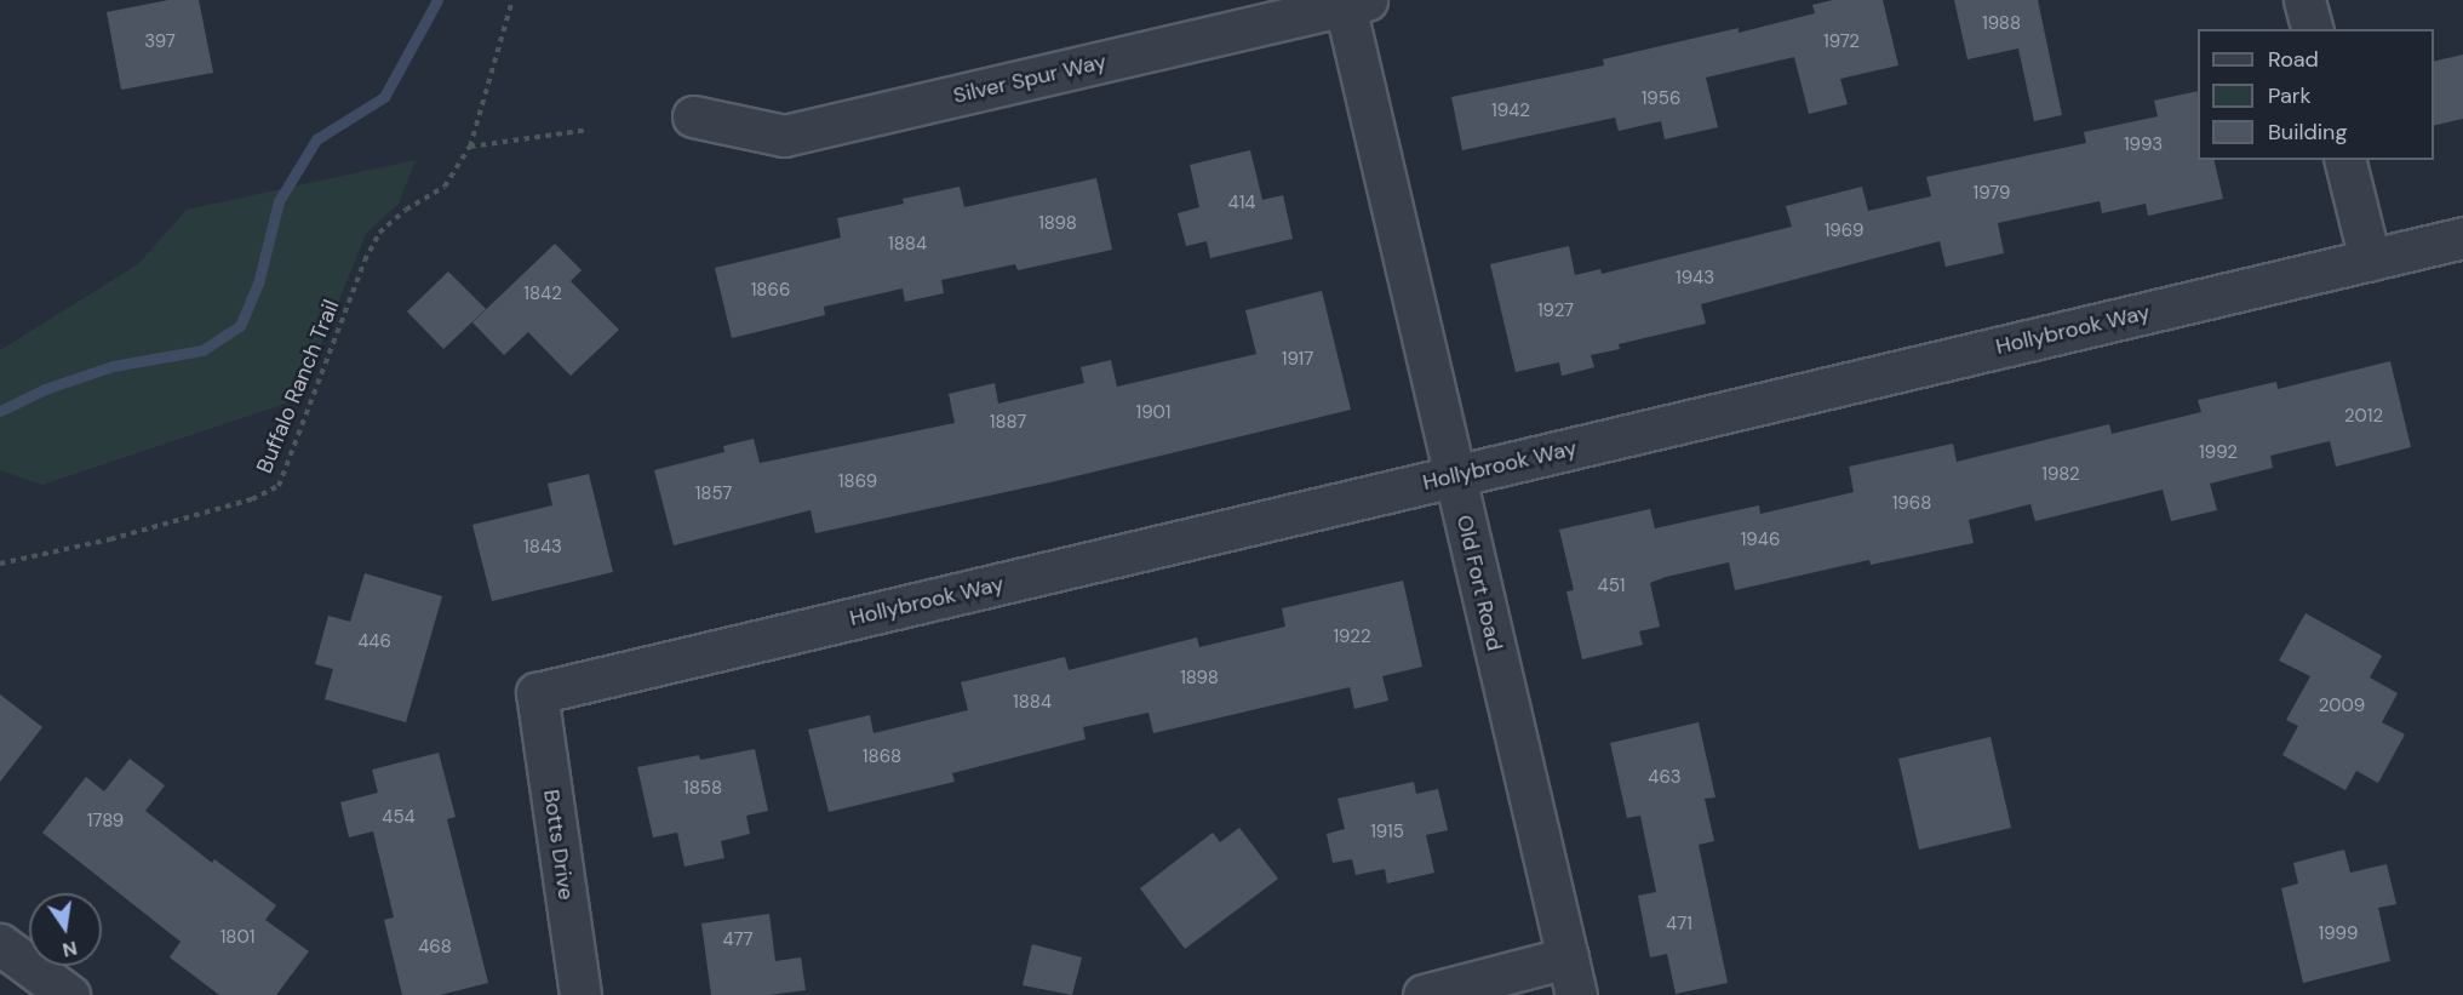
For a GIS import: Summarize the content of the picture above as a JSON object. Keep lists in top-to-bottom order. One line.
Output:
{"streets":{"street":["Silver Spur Way","Hollybrook Way","Old Fort Road","Botts Drive"],"path":["Buffalo Ranch Trail"]},"crossings":[["Silver Spur Way","Old Fort Road"],["Hollybrook Way","Old Fort Road"],["Hollybrook Way","Botts Drive"]],"house_numbers":["1988","397","1972","1956","1942","1993","1979","414","1898","1969","1884","1943","1866","1842","1927","1917","1901","2012","1887","1992","1982","1869","1857","1968","1946","1843","451","1922","446","1898","1884","2009","1868","463","1858","454","1789","1915","471","1999","1801","477","468"],"legend":["Road","Park","Building"],"north":"bottom"}
